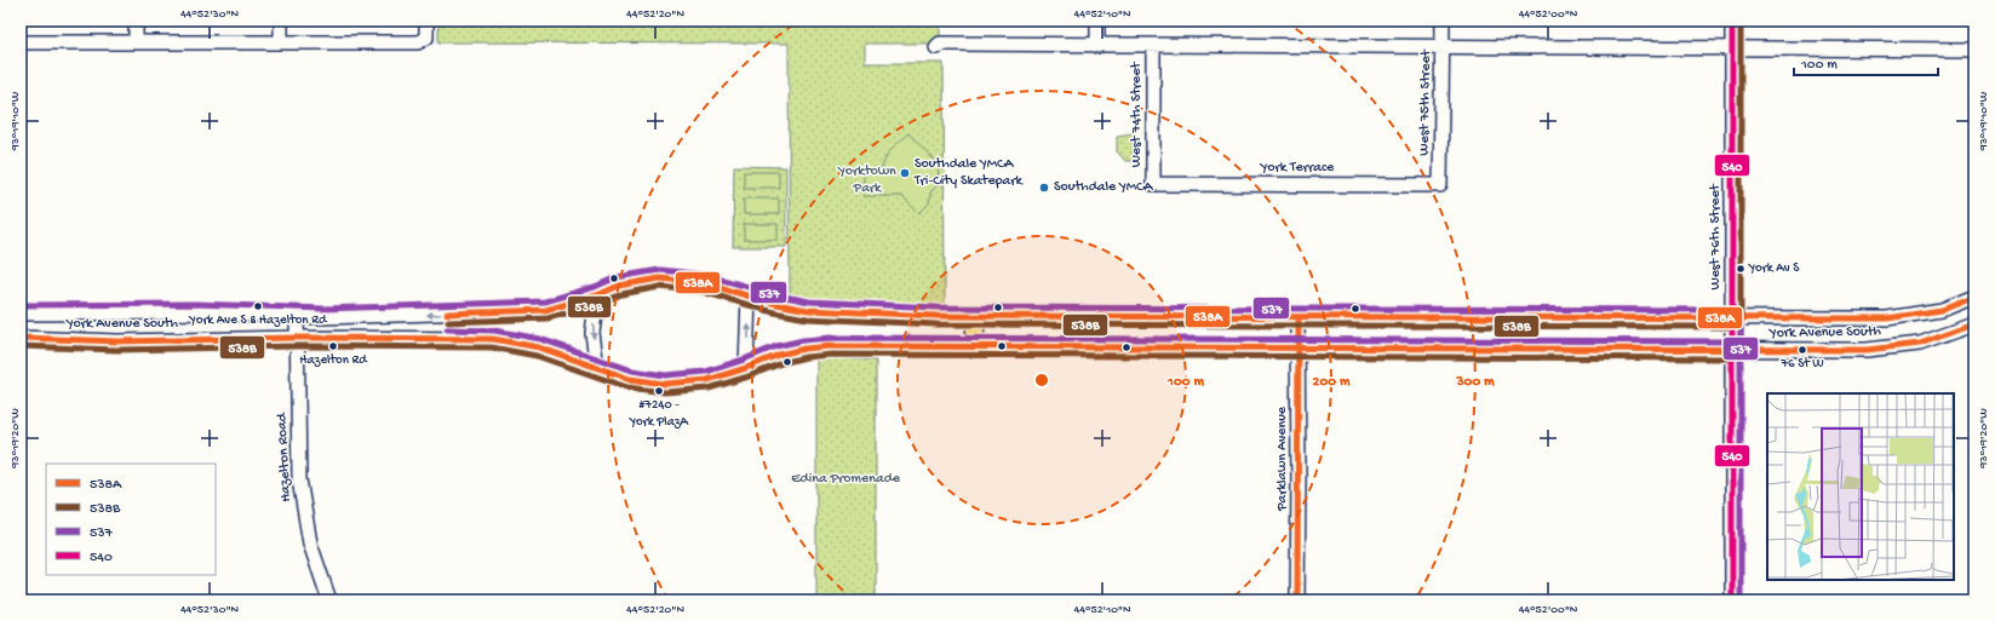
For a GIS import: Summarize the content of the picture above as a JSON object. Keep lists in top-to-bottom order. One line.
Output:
{"streets":{"street":["West 75th Street","West 74th Street","York Terrace","West 76th Street","York Avenue South","Hazelton Road","Parklawn Avenue"]},"crossings":[["West 75th Street","York Terrace"],["West 74th Street","York Terrace"],["West 76th Street","York Avenue South"],["York Avenue South","Hazelton Road"],["York Avenue South","Parklawn Avenue"]],"parks":["Yorktown Park","Edina Promenade"],"places":["Southdale YMCA Tri-City Skatepark","Southdale YMCA","York Av S","York Ave S & Hazelton Rd","Hazelton Rd","76 St W","#7240 - York PlazA"],"lines":["transit line 538B","transit line 540","transit line 537","transit line 538A"],"legend":["538A","538B","537","540"],"scale_bar":"100 m","coordinates":["44°52'30\"N","44°52'20\"N","44°52'10\"N","44°52'00\"N","93°19'10\"W","93°19'20\"W"],"rings":["100 m","200 m","300 m"]}
